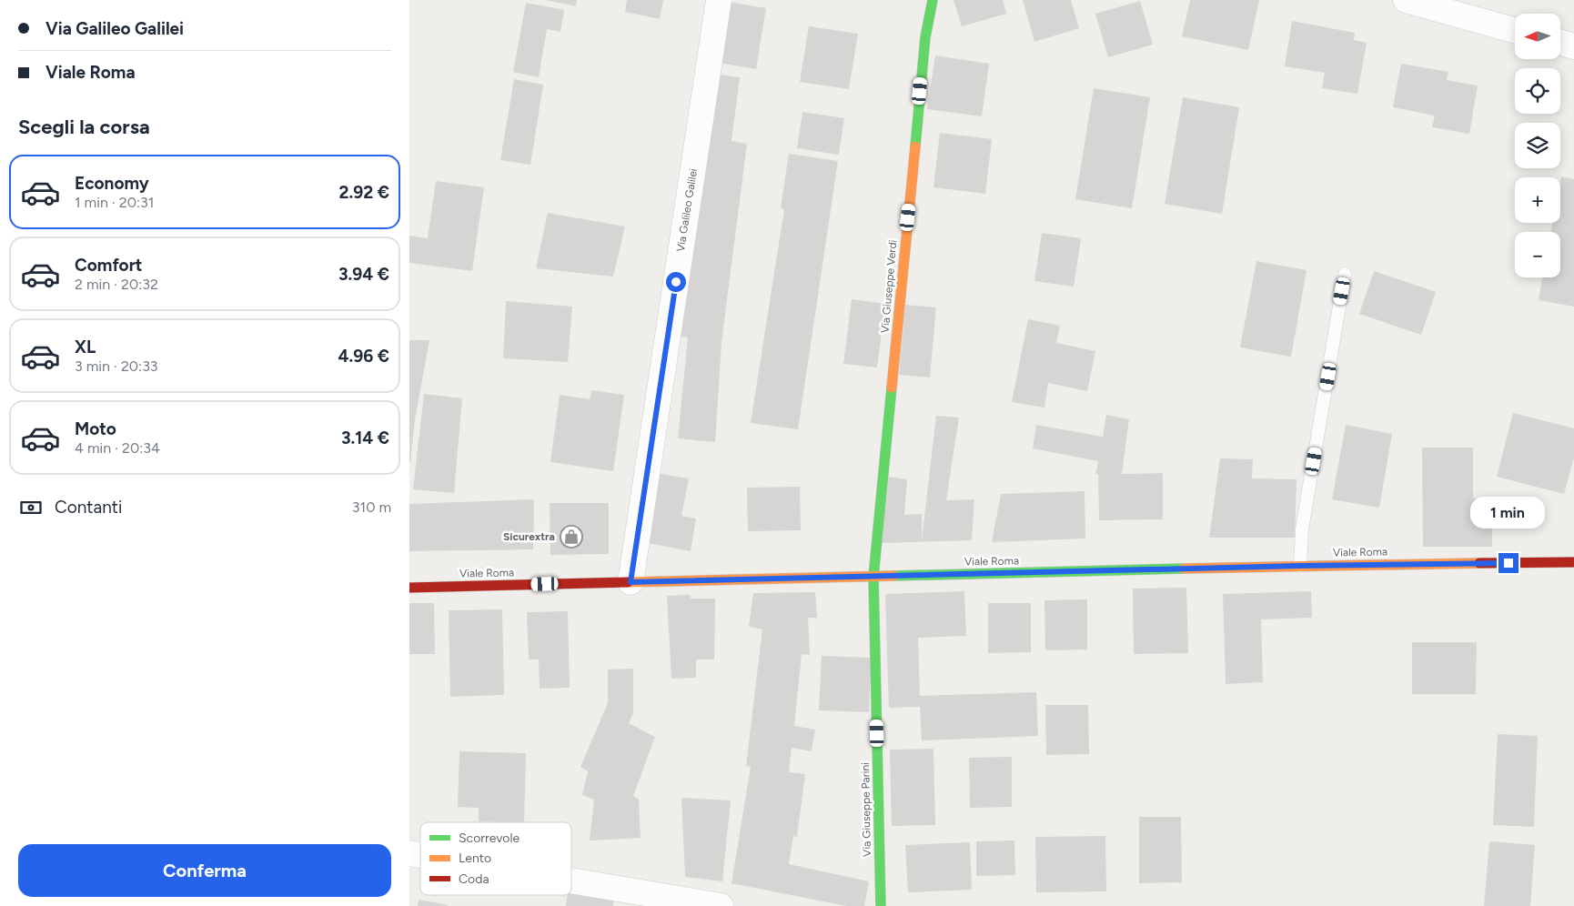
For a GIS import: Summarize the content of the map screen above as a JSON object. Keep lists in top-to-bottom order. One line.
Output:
{"streets":{"street":["Via Galileo Galilei","Via Giuseppe Verdi","Viale Roma","Via Giuseppe Parini"]},"crossings":[["Via Galileo Galilei","Viale Roma"],["Via Giuseppe Verdi","Viale Roma"],["Via Giuseppe Verdi","Via Giuseppe Parini"],["Viale Roma","Via Giuseppe Parini"]],"places":{"shop":["Sicurextra"]},"legend":["Scorrevole","Lento","Coda"],"north":"left","page":{"banner":["Via Galileo Galilei","Viale Roma"],"map_buttons":["+","−"],"heading":"Scegli la corsa","list":[{"name":"Economy","note":"1 min · 20:31","value":"2.92 €"},{"name":"Comfort","note":"2 min · 20:32","value":"3.94 €"},{"name":"XL","note":"3 min · 20:33","value":"4.96 €"},{"name":"Moto","note":"4 min · 20:34","value":"3.14 €"}],"pay":["Contanti","310 m"],"bubble":"1 min","buttons":"Conferma"}}
